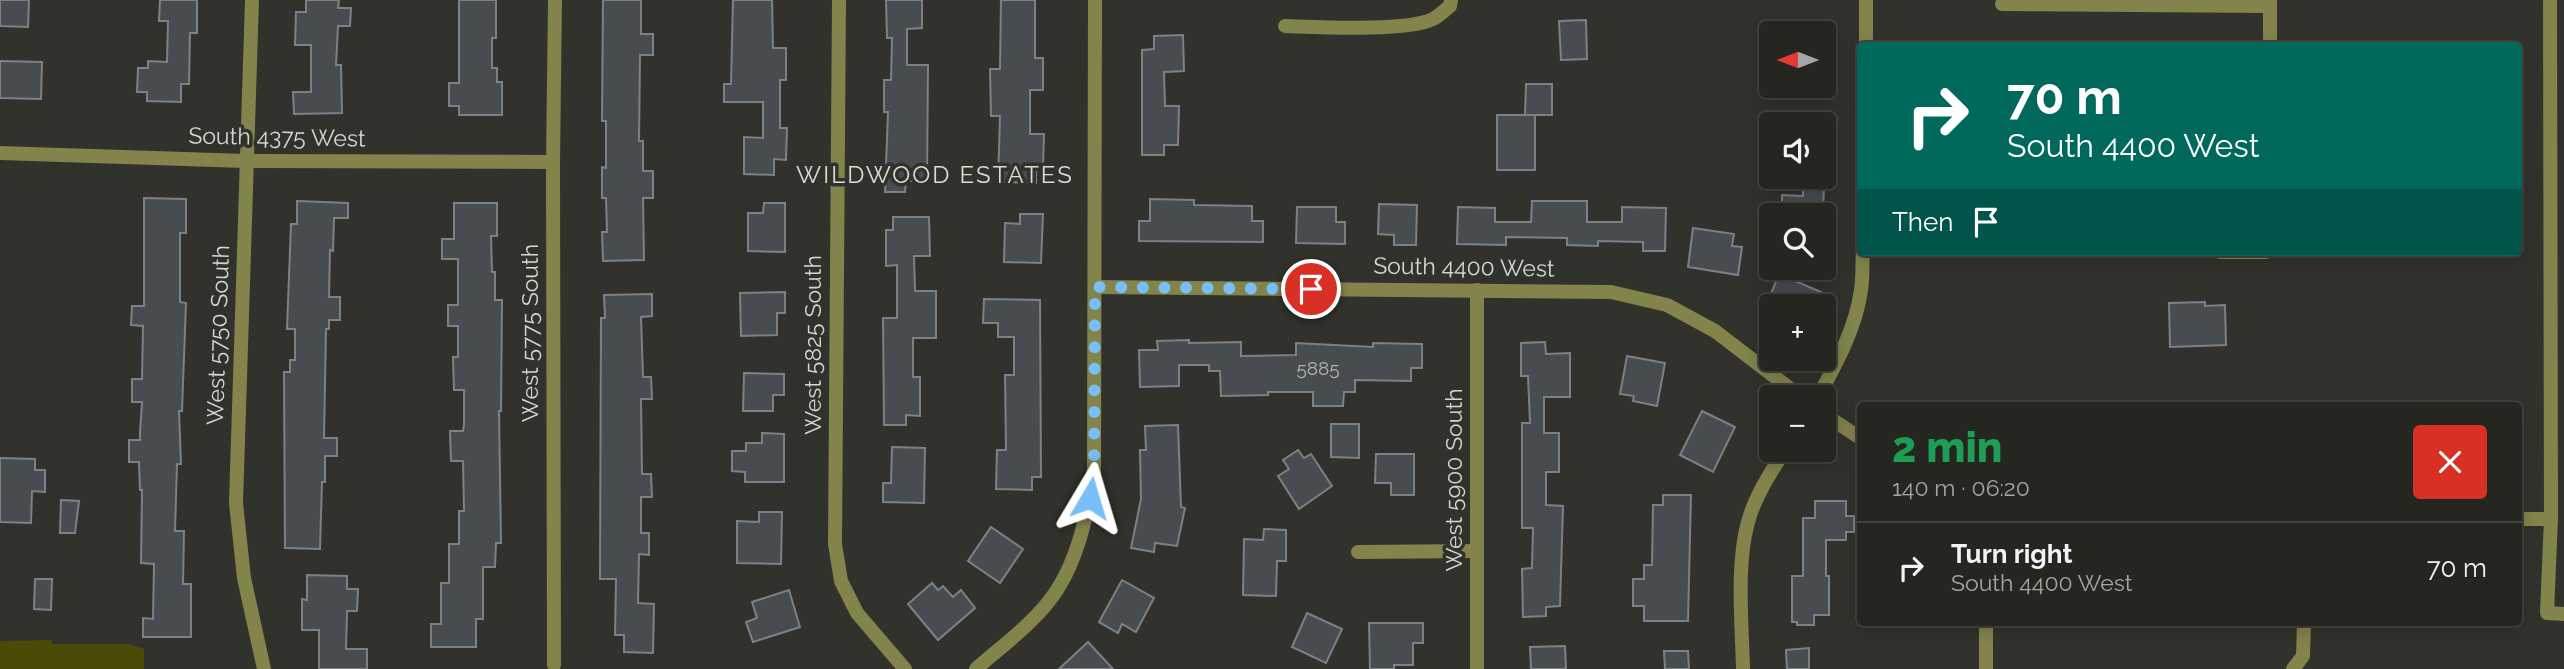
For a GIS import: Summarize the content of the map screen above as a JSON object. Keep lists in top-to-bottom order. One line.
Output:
{"streets":{"street":["South 4375 West","South 4400 West","West 5775 South","West 5750 South","West 5825 South","West 5900 South"]},"crossings":[["South 4375 West","West 5775 South"],["South 4375 West","West 5750 South"],["South 4400 West","West 5900 South"]],"districts":["WILDWOOD ESTATES"],"house_numbers":["5885"],"north":"left","page":{"map_buttons":["+","−"],"turn":["70 m","South 4400 West"],"then":"Then","heading":["2 min","140 m · 06:20"],"list":[{"name":"Turn right","note":"South 4400 West","value":"70 m"}]}}
